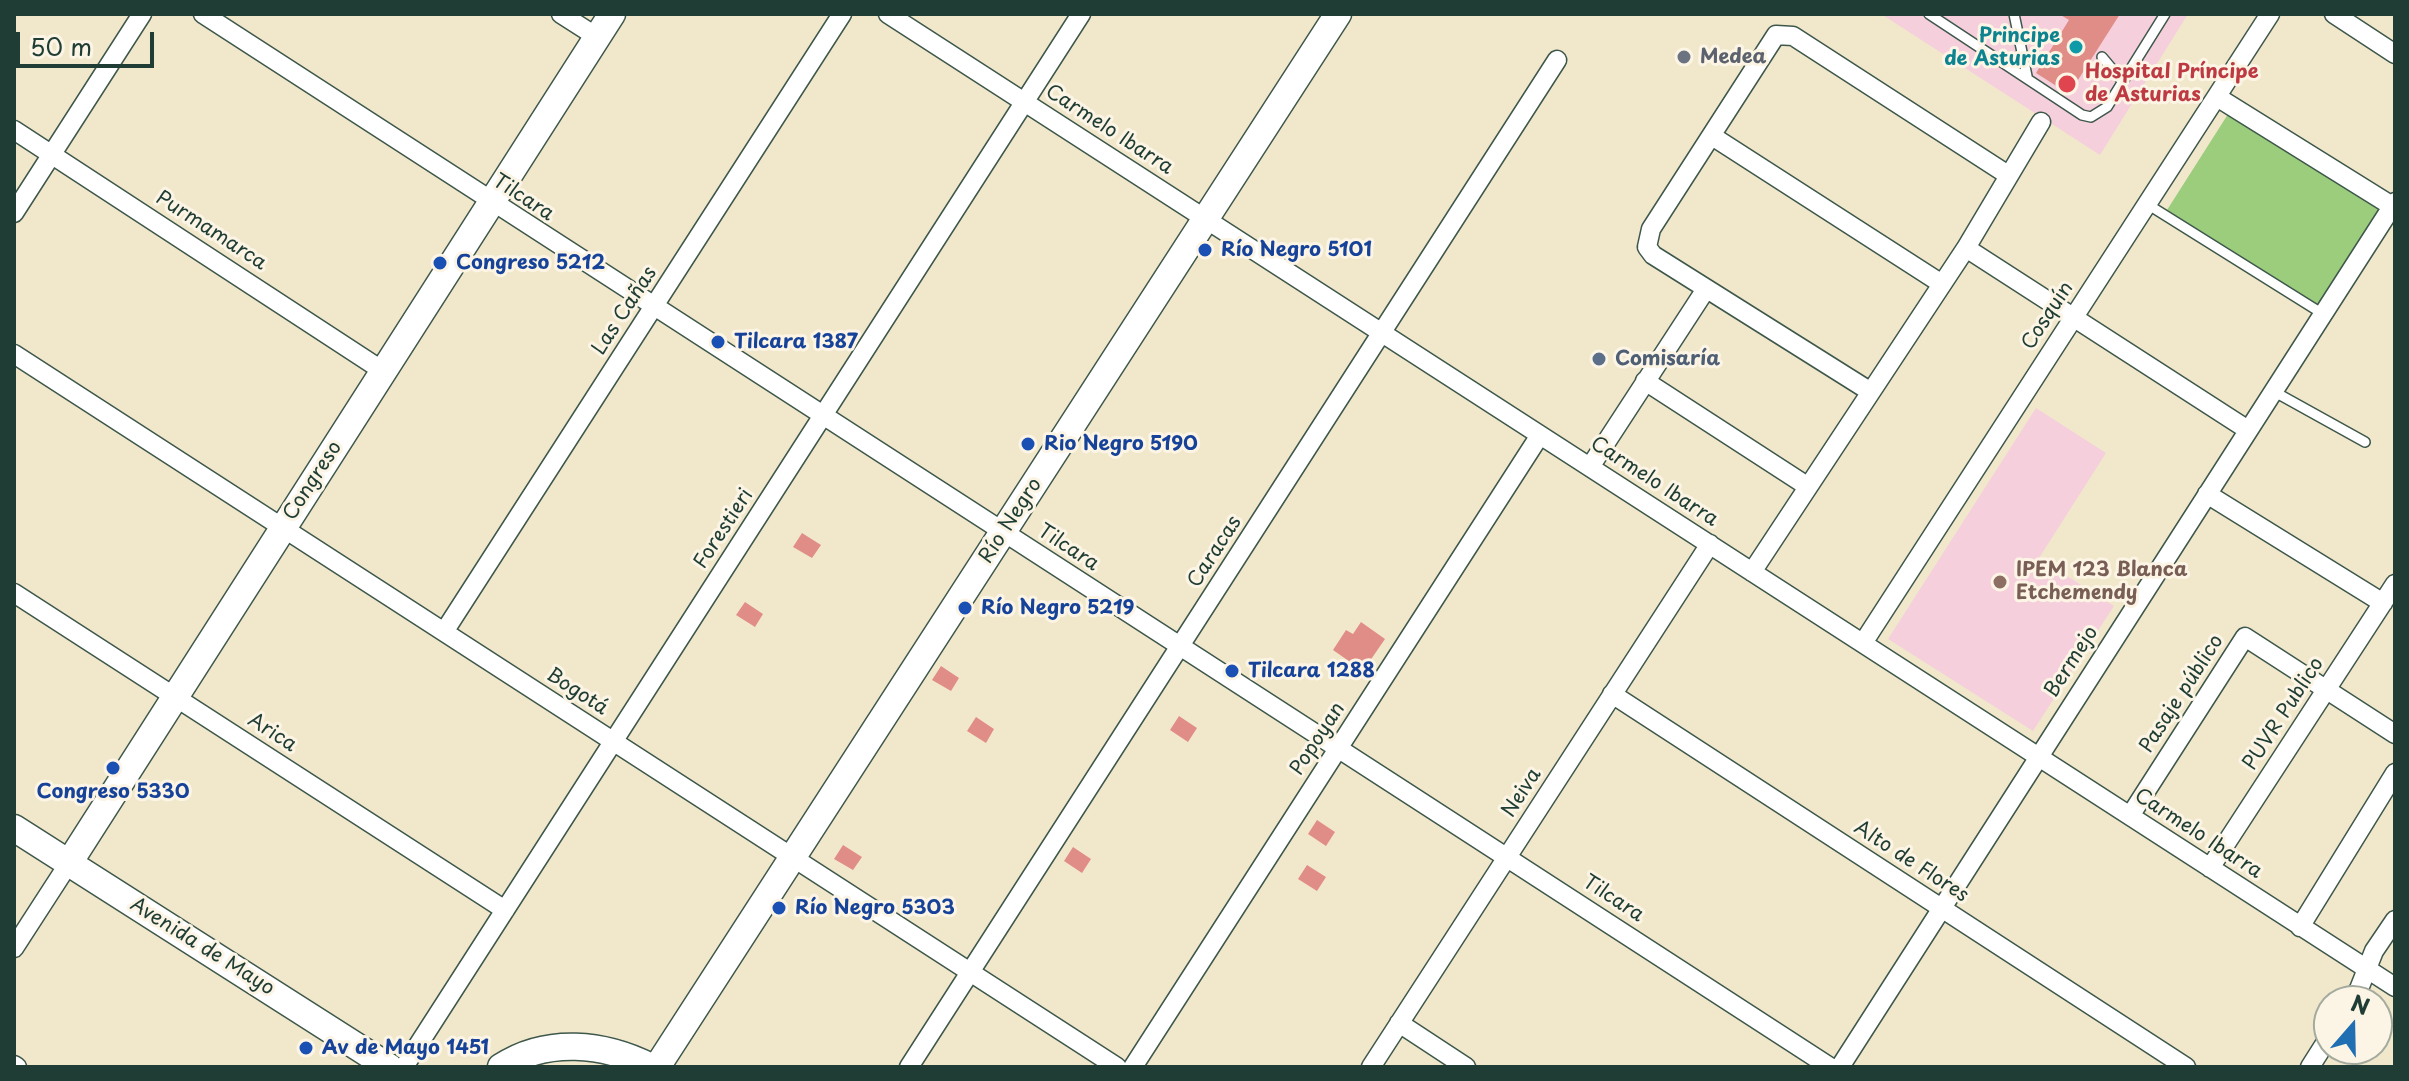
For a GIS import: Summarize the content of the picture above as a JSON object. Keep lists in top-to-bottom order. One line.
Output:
{"streets":{"main road":["Congreso","Río Negro","Avenida de Mayo"],"street":["Carmelo Ibarra","Tilcara","Purmamarca","Las Cañas","Cosquín","Forestieri","Caracas","Bermejo","Bogotá","Pasaje público","PUVR Publico","Arica","Popoyan","Neiva","Alto de Flores"]},"crossings":[["Carmelo Ibarra","Cosquín"],["Carmelo Ibarra","Río Negro"],["Carmelo Ibarra","Forestieri"],["Carmelo Ibarra","Caracas"],["Carmelo Ibarra","Bermejo"],["Carmelo Ibarra","Pasaje público"],["Carmelo Ibarra","PUVR Publico"],["Carmelo Ibarra","Popoyan"],["Carmelo Ibarra","Neiva"],["Tilcara","Las Cañas"],["Tilcara","Congreso"],["Tilcara","Río Negro"],["Tilcara","Forestieri"],["Tilcara","Caracas"],["Tilcara","Popoyan"],["Tilcara","Neiva"],["Purmamarca","Congreso"],["Las Cañas","Bogotá"],["Congreso","Bogotá"],["Congreso","Arica"],["Congreso","Avenida de Mayo"],["Río Negro","Bogotá"],["Forestieri","Bogotá"],["Forestieri","Arica"],["Caracas","Bogotá"],["Bermejo","Alto de Flores"],["Pasaje público","PUVR Publico"],["Neiva","Alto de Flores"]],"places":["Principe de Asturias","Medea","Hospital Príncipe de Asturias","Río Negro 5101","Congreso 5212","Tilcara 1387","Comisaría","Rio Negro 5190","IPEM 123 Blanca Etchemendy","Río Negro 5219","Tilcara 1288","Congreso 5330","Río Negro 5303","Av de Mayo 1451"],"scale_bar":"50 m","north":"top"}
